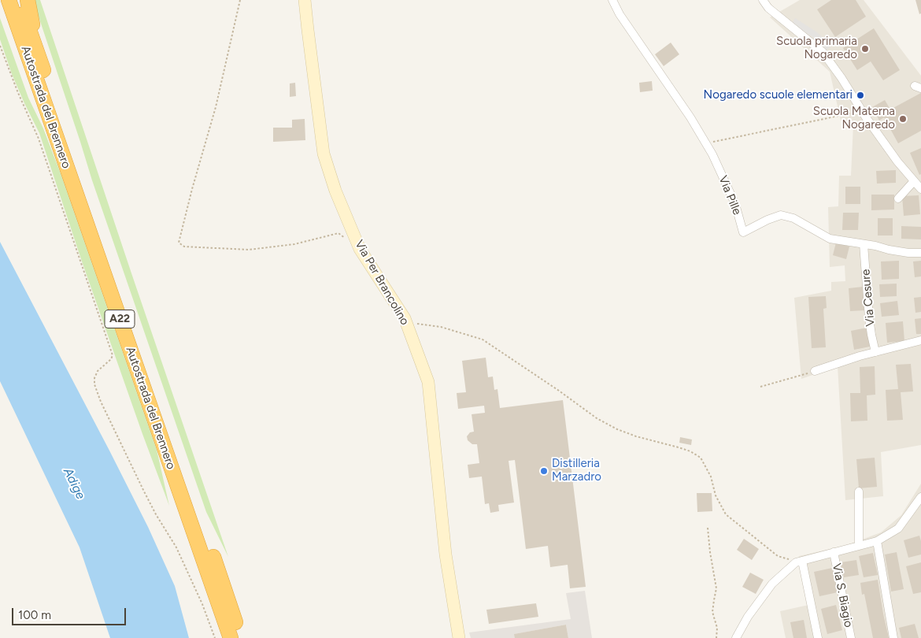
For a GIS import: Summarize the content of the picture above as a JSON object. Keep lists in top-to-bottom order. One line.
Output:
{"streets":{"highway":["Autostrada del Brennero","A22"],"main road":["Via Per Brancolino"],"street":["Via Pille","Via Cesure","Via S. Biagio"]},"crossings":[["Via Pille","Via Cesure"]],"water":["Adige"],"places":["Scuola primaria Nogaredo","Nogaredo scuole elementari","Scuola Materna Nogaredo","Distilleria Marzadro"],"scale_bar":"100 m"}
